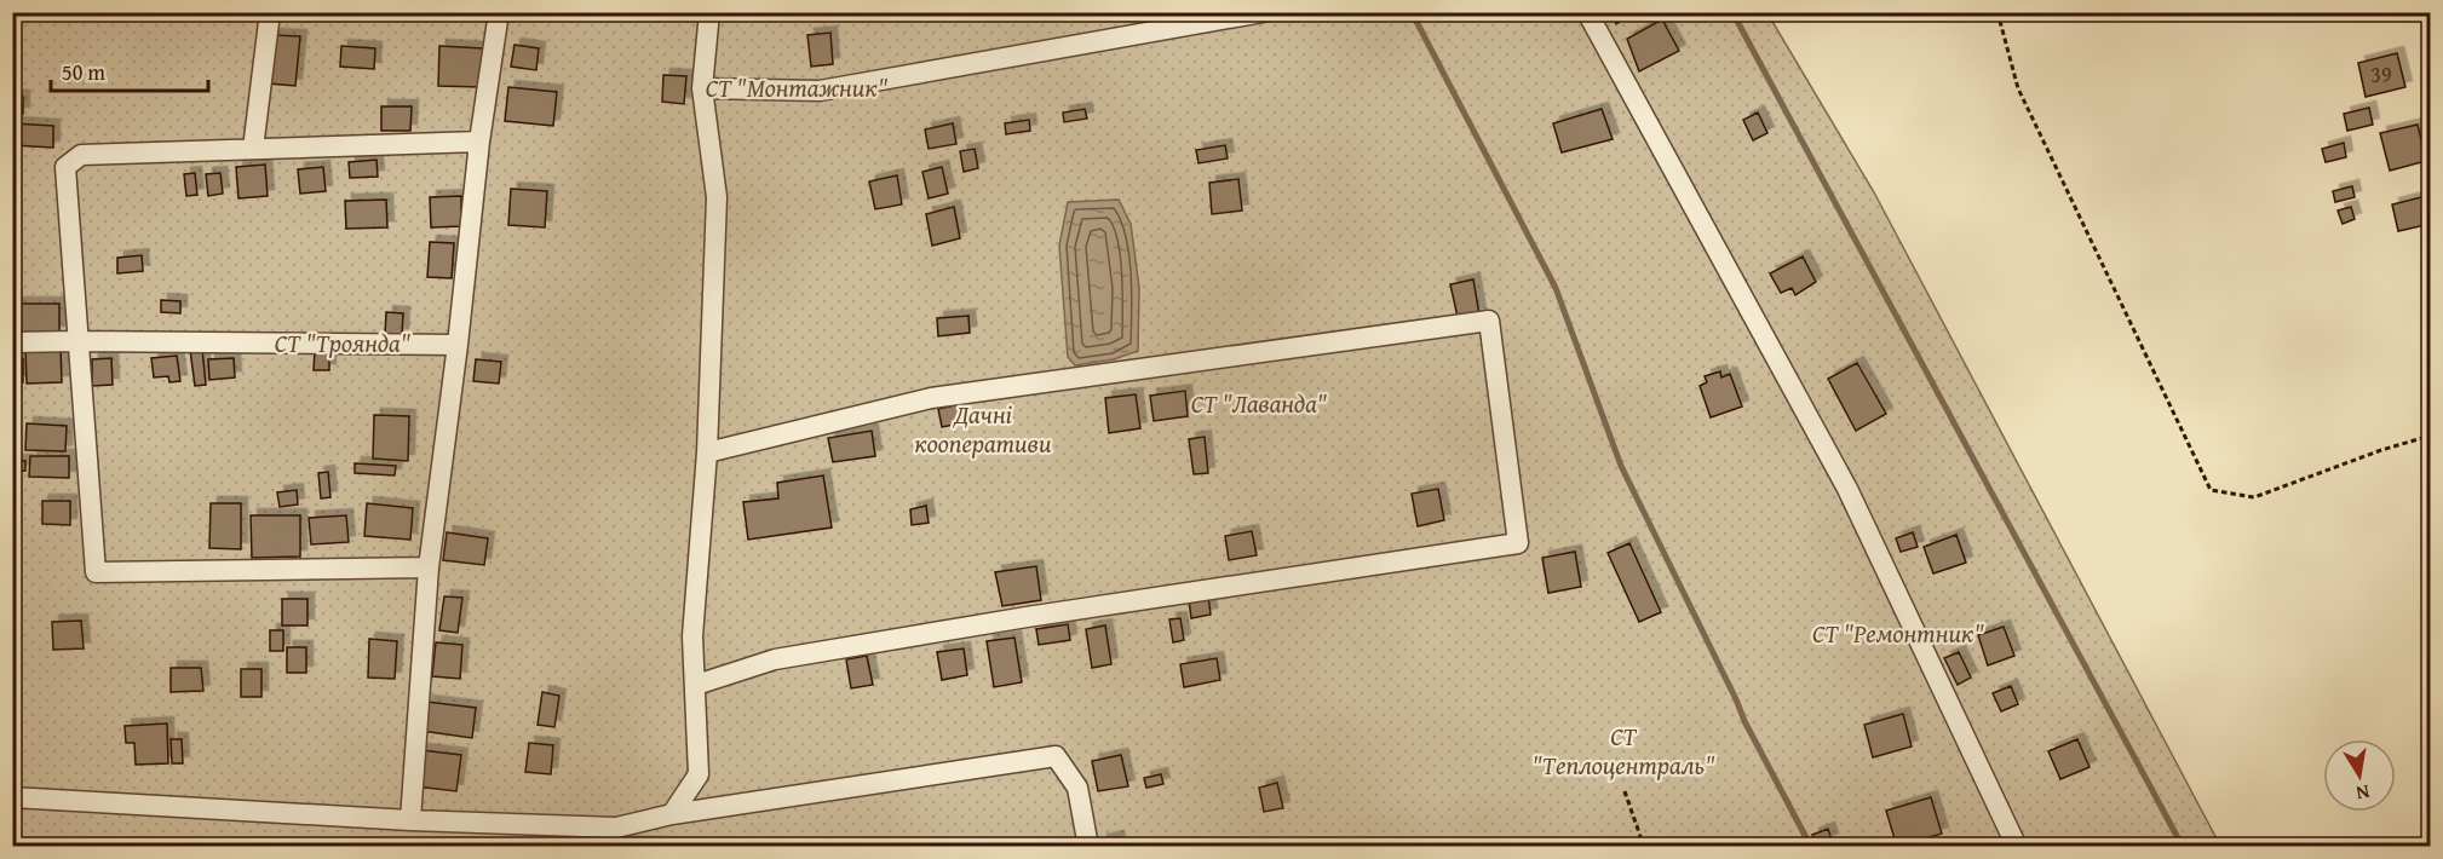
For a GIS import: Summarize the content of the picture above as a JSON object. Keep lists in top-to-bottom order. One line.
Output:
{"parks":["СТ \"Монтажник\"","СТ \"Троянда\"","СТ \"Лаванда\"","Дачні кооперативи","СТ \"Ремонтник\"","СТ \"Теплоцентраль\""],"house_numbers":["39"],"scale_bar":"50 m","north":"bottom"}
